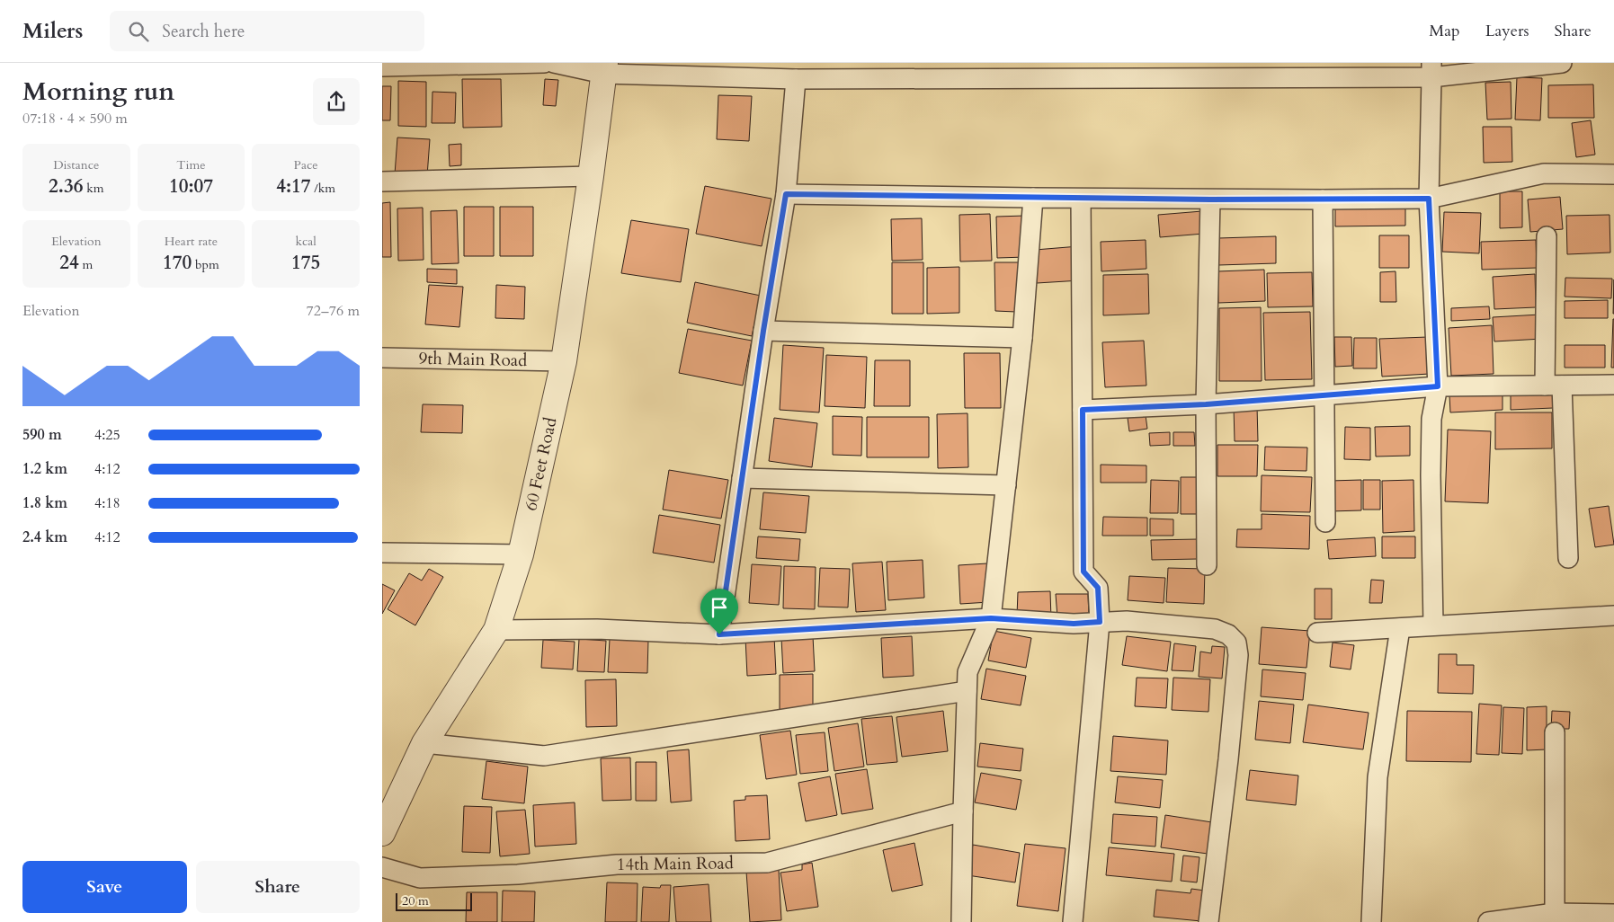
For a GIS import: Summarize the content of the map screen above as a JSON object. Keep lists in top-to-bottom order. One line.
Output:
{"streets":{"street":["9th Main Road","60 Feet Road","14th Main Road"]},"crossings":[["9th Main Road","60 Feet Road"]],"scale_bar":"20 m","page":{"header":"Milers","search":"Search here","nav":["Map","Layers","Share"],"heading":["Morning run","07:18 · 4 × 590 m"],"stats":[["Distance","2.36 km"],["Time","10:07"],["Pace","4:17 /km"],["Elevation","24 m"],["Heart rate","170 bpm"],["kcal","175"]],"chart":["Elevation","72–76 m"],"list":[{"name":"590 m","note":"4:25"},{"name":"1.2 km","note":"4:12"},{"name":"1.8 km","note":"4:18"},{"name":"2.4 km","note":"4:12"}],"buttons":["Save","Share"],"scale":"20 m"}}
